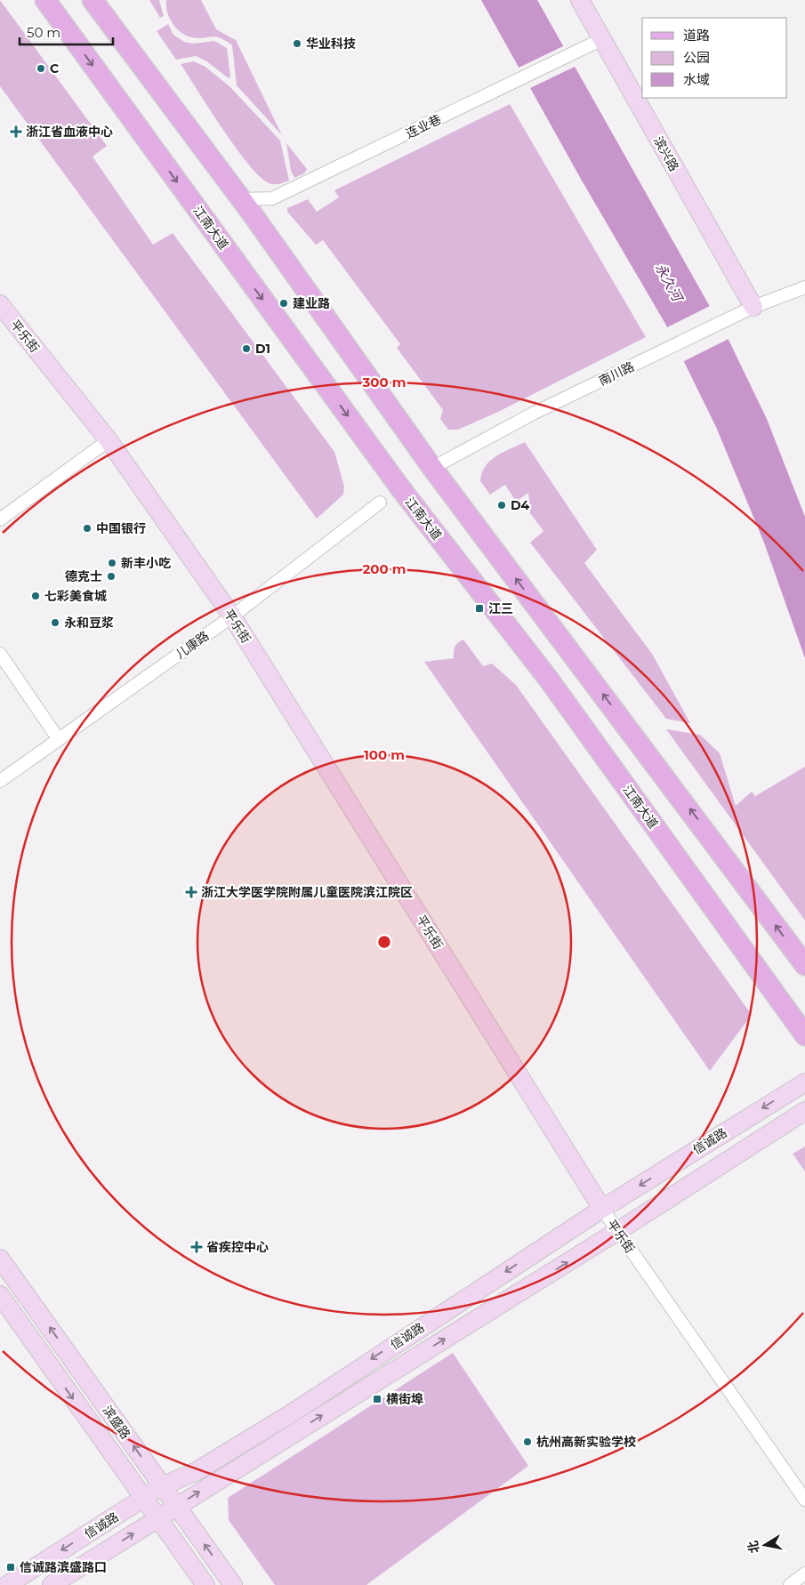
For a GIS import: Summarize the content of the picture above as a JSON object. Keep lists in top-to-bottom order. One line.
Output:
{"streets":{"main road":["滨兴路","江南大道","平乐街","信诚路","滨盛路"],"street":["连业巷","南川路","儿康路"]},"crossings":[["连业巷","滨兴路"],["滨兴路","南川路"],["平乐街","儿康路"],["平乐街","信诚路"],["信诚路","滨盛路"]],"water":["永久河"],"places":{"other":["华业科技","C","建业路","D1","D4","中国银行","新丰小吃","德克士","七彩美食城","永和豆浆","杭州高新实验学校"],"health":["浙江省血液中心","浙江大学医学院附属儿童医院滨江院区","省疾控中心"],"transit":["江三","横街埠","信诚路滨盛路口"]},"legend":["道路","公园","水域"],"scale_bar":"50 m","north":"left","rings":["300 m","200 m","100 m"]}
